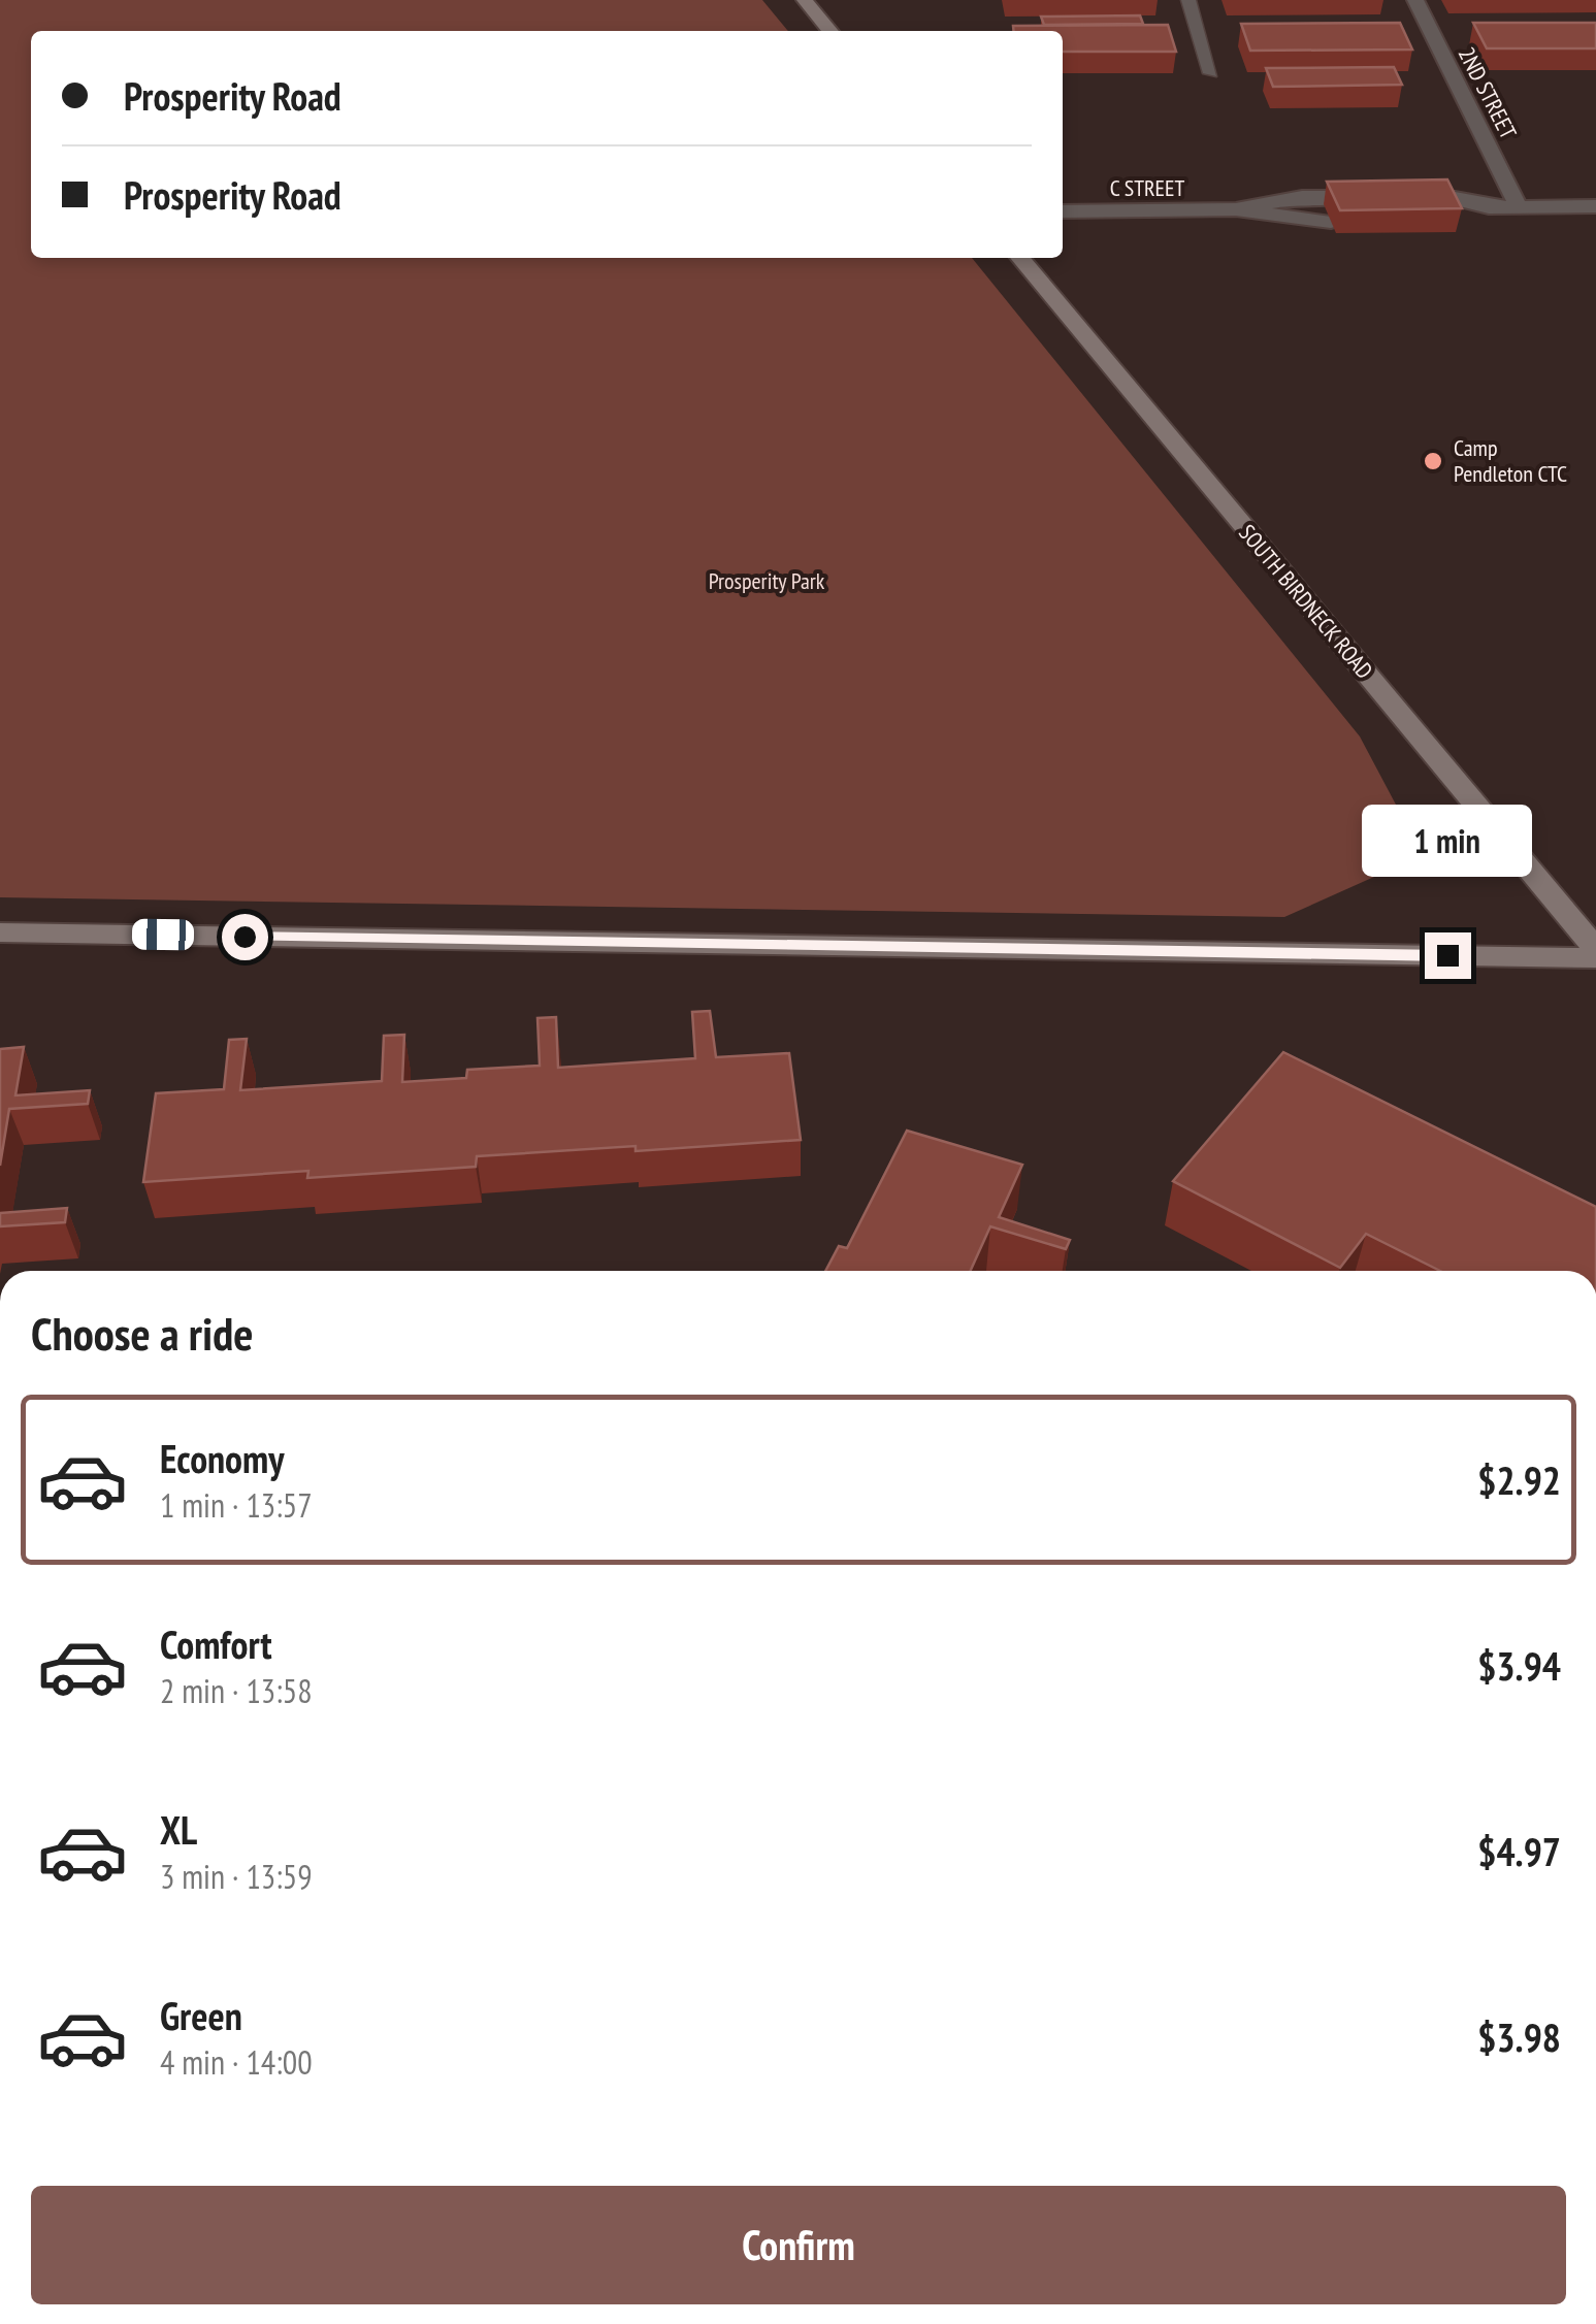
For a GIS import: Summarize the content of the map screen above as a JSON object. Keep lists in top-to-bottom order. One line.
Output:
{"streets":{"street":["2ND STREET","C STREET","SOUTH BIRDNECK ROAD"]},"crossings":[["2ND STREET","C STREET"]],"parks":["Prosperity Park"],"places":["Camp Pendleton CTC"],"page":{"banner":["Prosperity Road","Prosperity Road"],"bubble":"1 min","heading":"Choose a ride","list":[{"name":"Economy","note":"1 min · 13:57","value":"$2.92"},{"name":"Comfort","note":"2 min · 13:58","value":"$3.94"},{"name":"XL","note":"3 min · 13:59","value":"$4.97"},{"name":"Green","note":"4 min · 14:00","value":"$3.98"}],"buttons":"Confirm"}}
